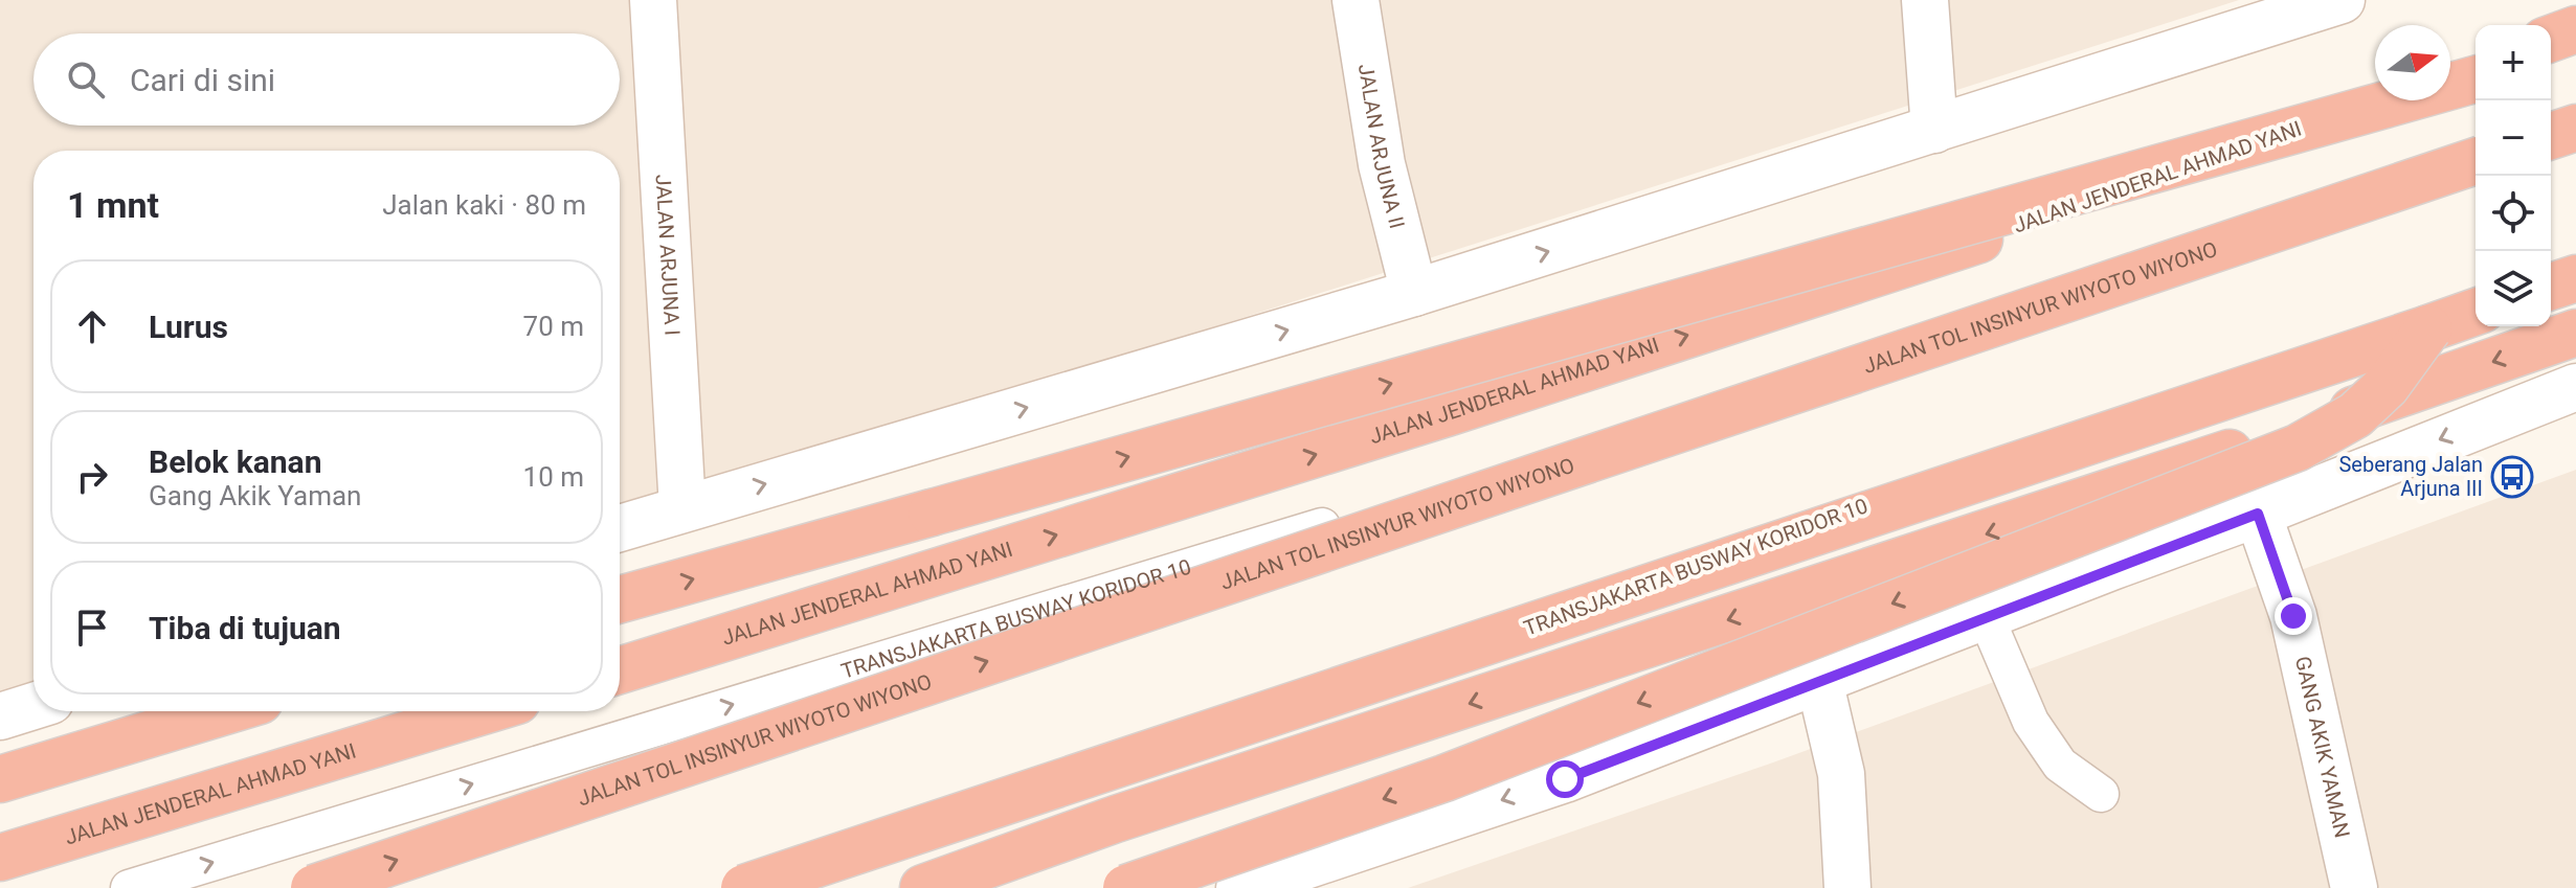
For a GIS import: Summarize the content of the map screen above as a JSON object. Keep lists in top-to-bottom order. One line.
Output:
{"streets":{"highway":["JALAN JENDERAL AHMAD YANI","JALAN TOL INSINYUR WIYOTO WIYONO"],"main road":["JALAN ARJUNA II","JALAN ARJUNA I","GANG AKIK YAMAN"],"lane":["TRANSJAKARTA BUSWAY KORIDOR 10"]},"places":{"bus stop":["Seberang Jalan Arjuna III"]},"north":"right","page":{"map_buttons":["+","−"],"search":"Cari di sini","heading":["1 mnt","Jalan kaki · 80 m"],"list":[["Lurus","70 m"],["Belok kanan","Gang Akik Yaman","10 m"],"Tiba di tujuan"]}}
